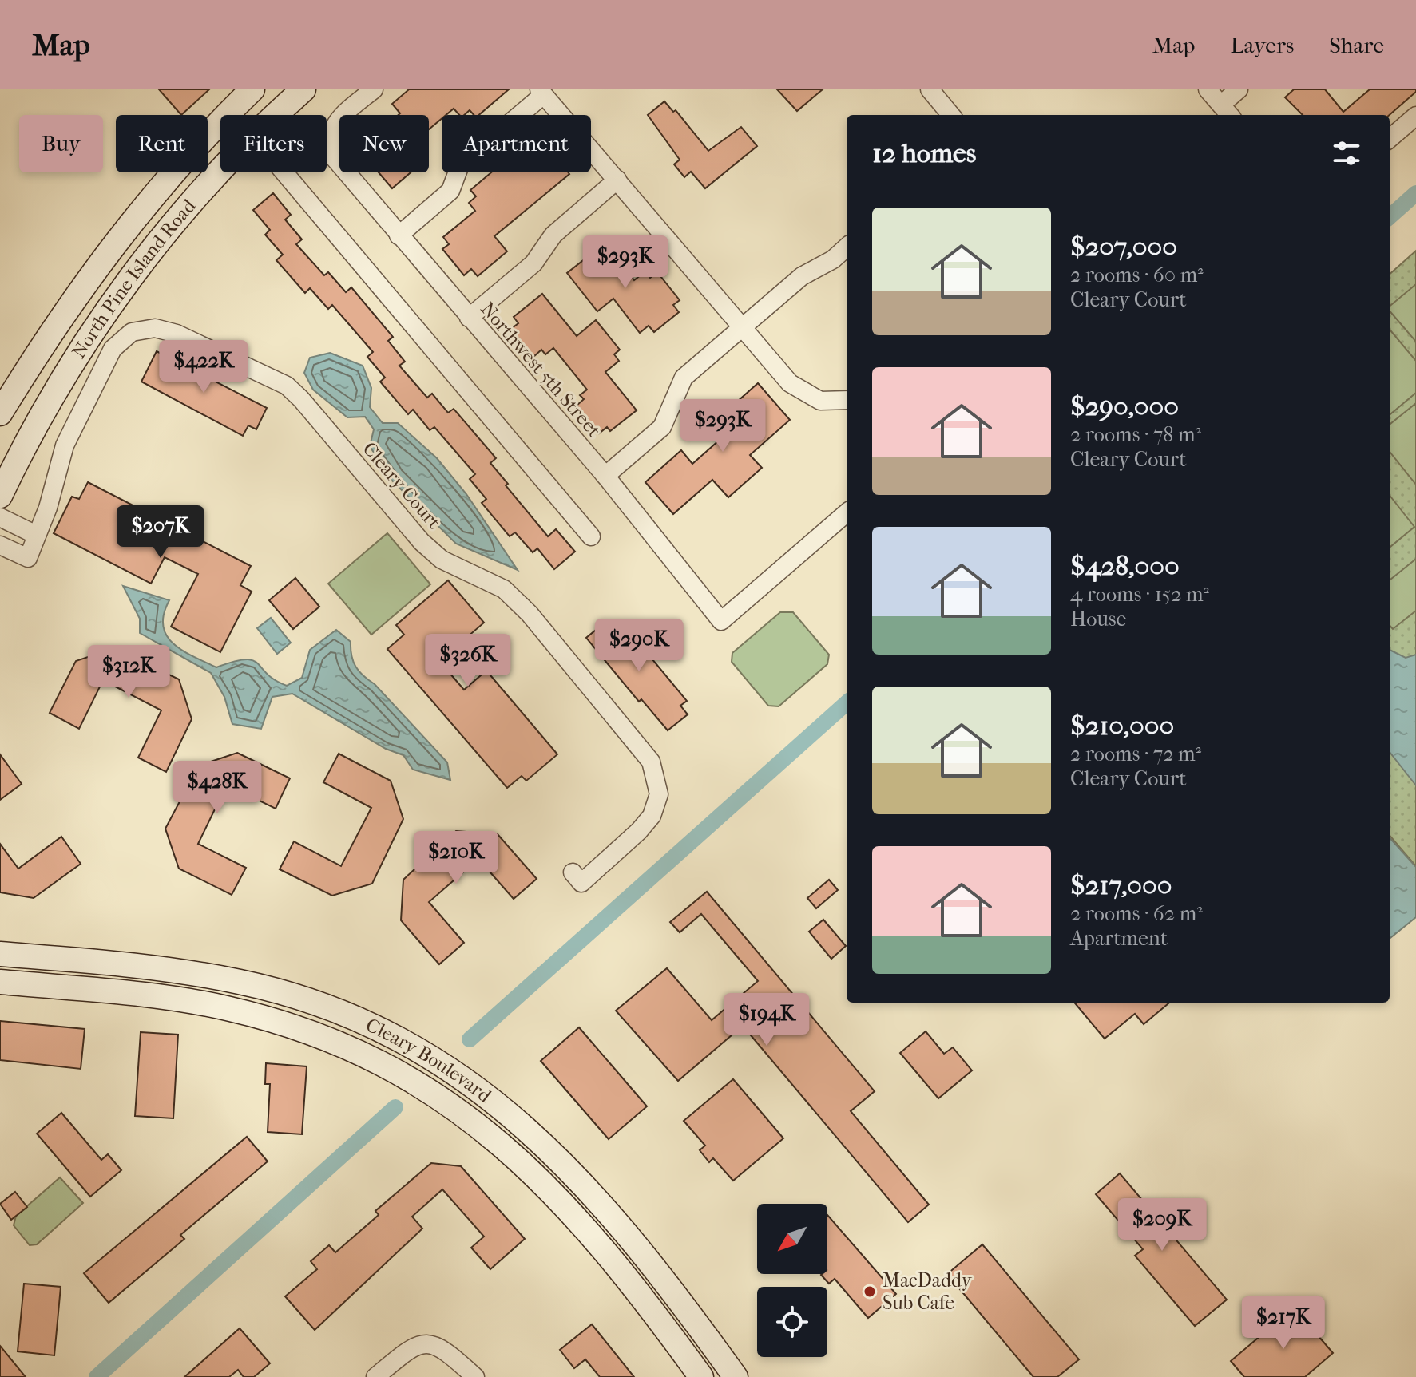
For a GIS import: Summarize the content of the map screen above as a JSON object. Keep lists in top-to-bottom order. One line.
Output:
{"streets":{"street":["North Pine Island Road","Northwest 5th Street","Cleary Court","Cleary Boulevard"]},"places":["MacDaddy Sub Cafe"],"north":"bottom left","page":{"header":"Map","nav":["Map","Layers","Share"],"chip":["Buy","Rent","Filters","New","Apartment"],"heading":"12 homes","list":[{"name":"$207,000","note":"2 rooms · 60 m² · Cleary Court"},{"name":"$290,000","note":"2 rooms · 78 m² · Cleary Court"},{"name":"$428,000","note":"4 rooms · 152 m² · House"},{"name":"$210,000","note":"2 rooms · 72 m² · Cleary Court"},{"name":"$217,000","note":"2 rooms · 62 m² · Apartment"}],"price":["$293K","$422K","$293K","$207K","$290K","$326K","$312K","$428K","$210K","$194K","$209K","$217K"]}}
